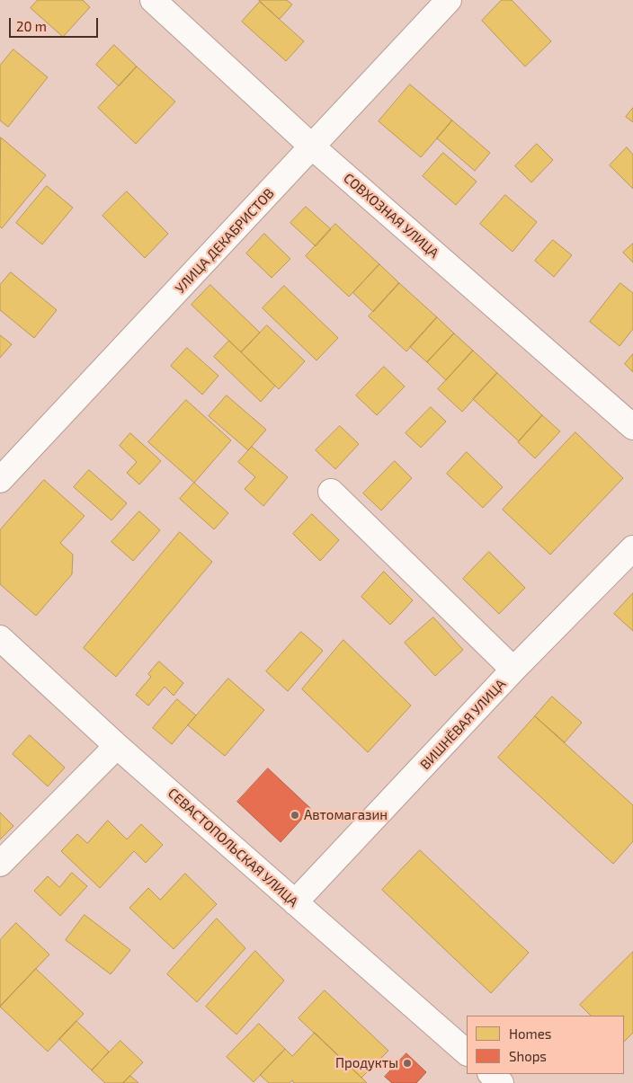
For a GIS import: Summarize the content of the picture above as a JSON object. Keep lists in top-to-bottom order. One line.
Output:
{"streets":{"street":["СОВХОЗНАЯ УЛИЦА","УЛИЦА ДЕКАБРИСТОВ","ВИШНЁВАЯ УЛИЦА","СЕВАСТОПОЛЬСКАЯ УЛИЦА"]},"crossings":[["СОВХОЗНАЯ УЛИЦА","УЛИЦА ДЕКАБРИСТОВ"],["ВИШНЁВАЯ УЛИЦА","СЕВАСТОПОЛЬСКАЯ УЛИЦА"]],"places":["Автомагазин","Продукты"],"legend":["Homes","Shops"],"scale_bar":"20 m"}
